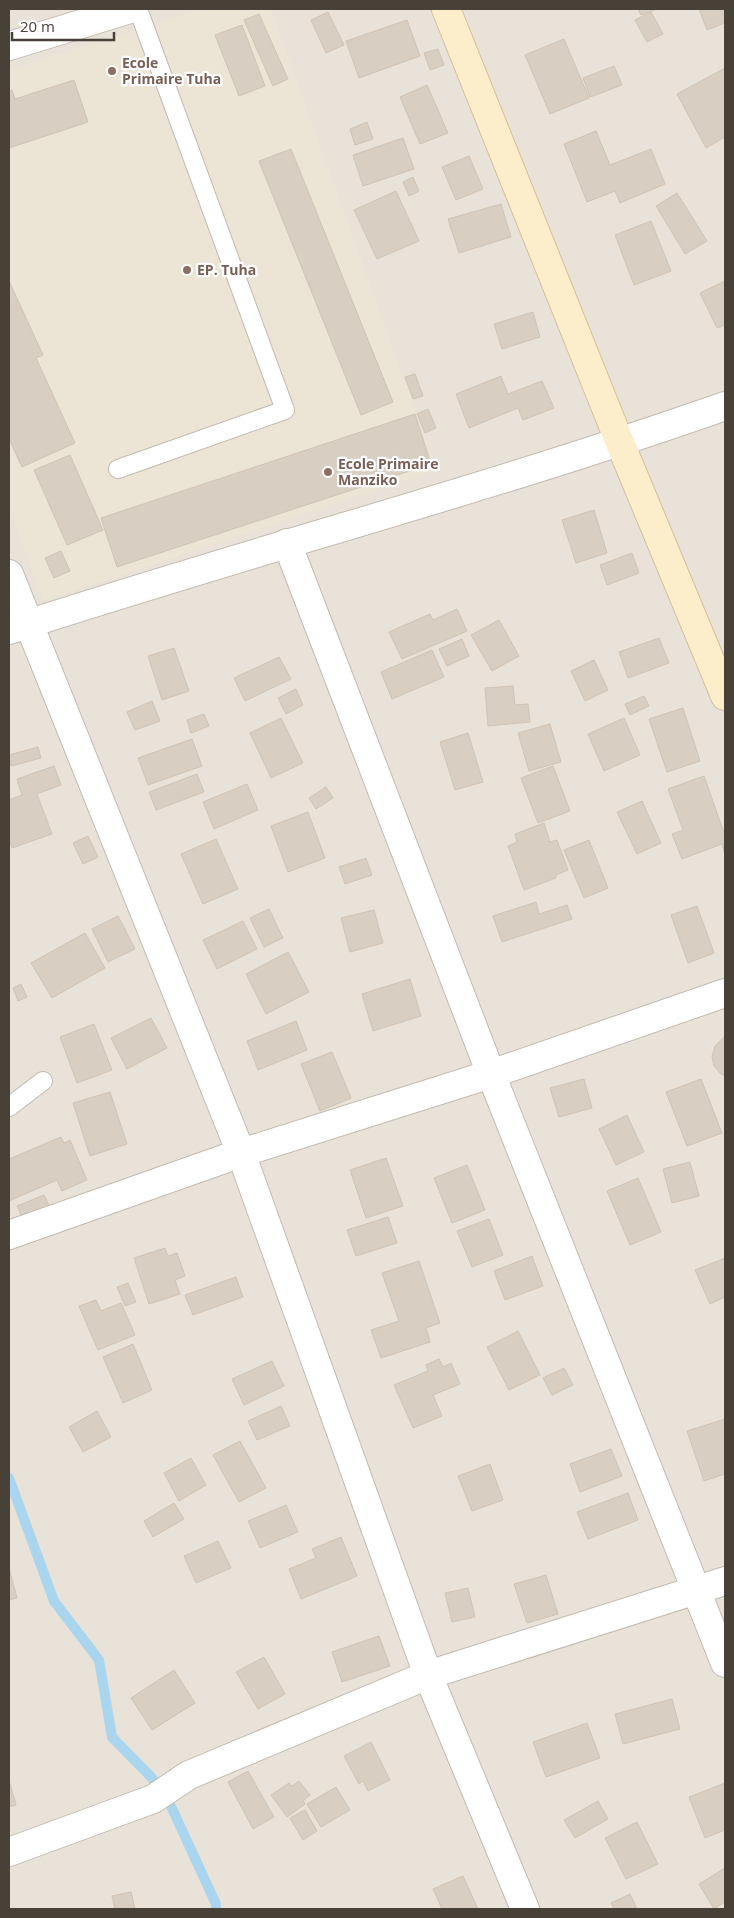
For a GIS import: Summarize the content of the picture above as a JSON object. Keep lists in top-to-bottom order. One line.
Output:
{"places":["Ecole Primaire Tuha","EP. Tuha","Ecole Primaire Manziko"],"scale_bar":"20 m"}
